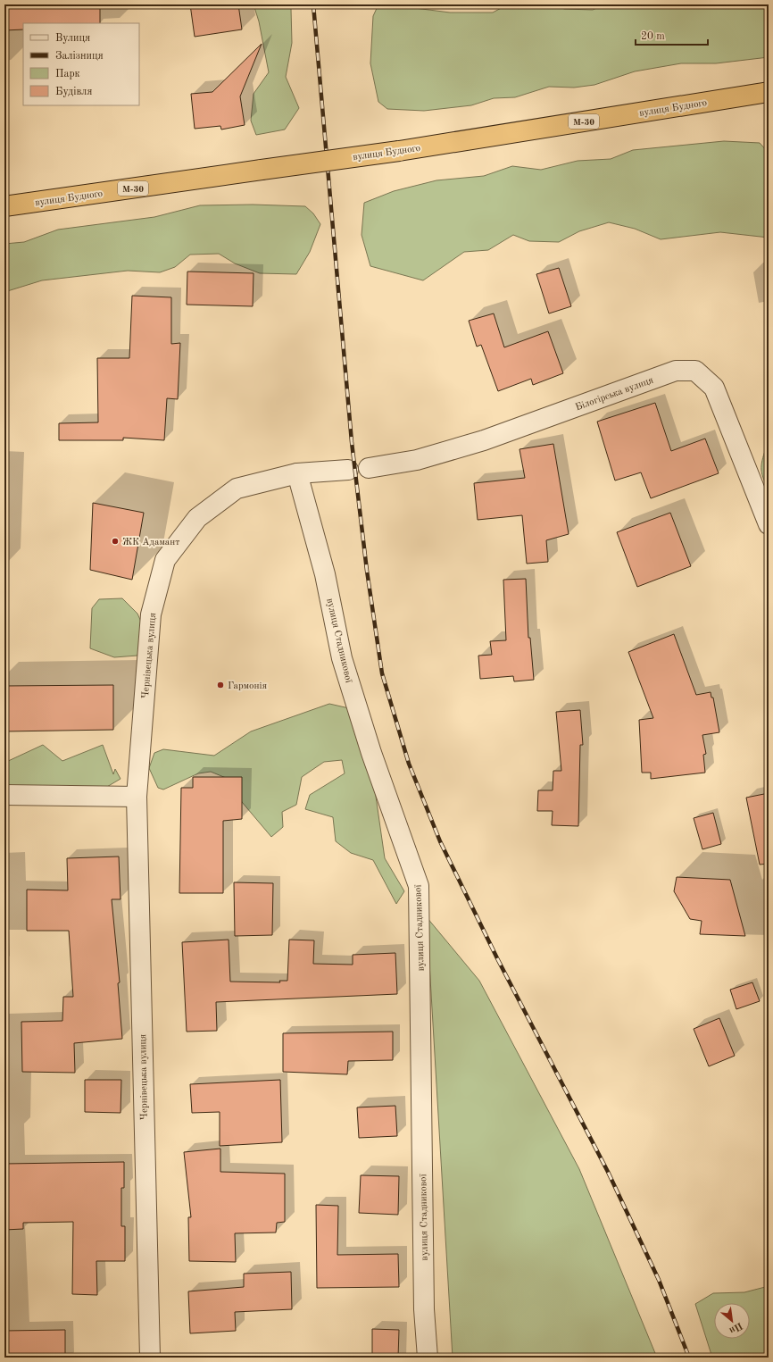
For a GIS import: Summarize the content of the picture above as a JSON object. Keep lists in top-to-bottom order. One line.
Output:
{"streets":{"highway":["вулиця Будного","М-30"],"street":["Білогірська вулиця","вулиця Стадникової","Чернівецька вулиця"]},"crossings":[["вулиця Стадникової","Чернівецька вулиця"]],"places":["ЖК Адамант","Гармонія"],"legend":["Вулиця","Залізниця","Парк","Будівля"],"scale_bar":"20 m","north":"bottom right"}
